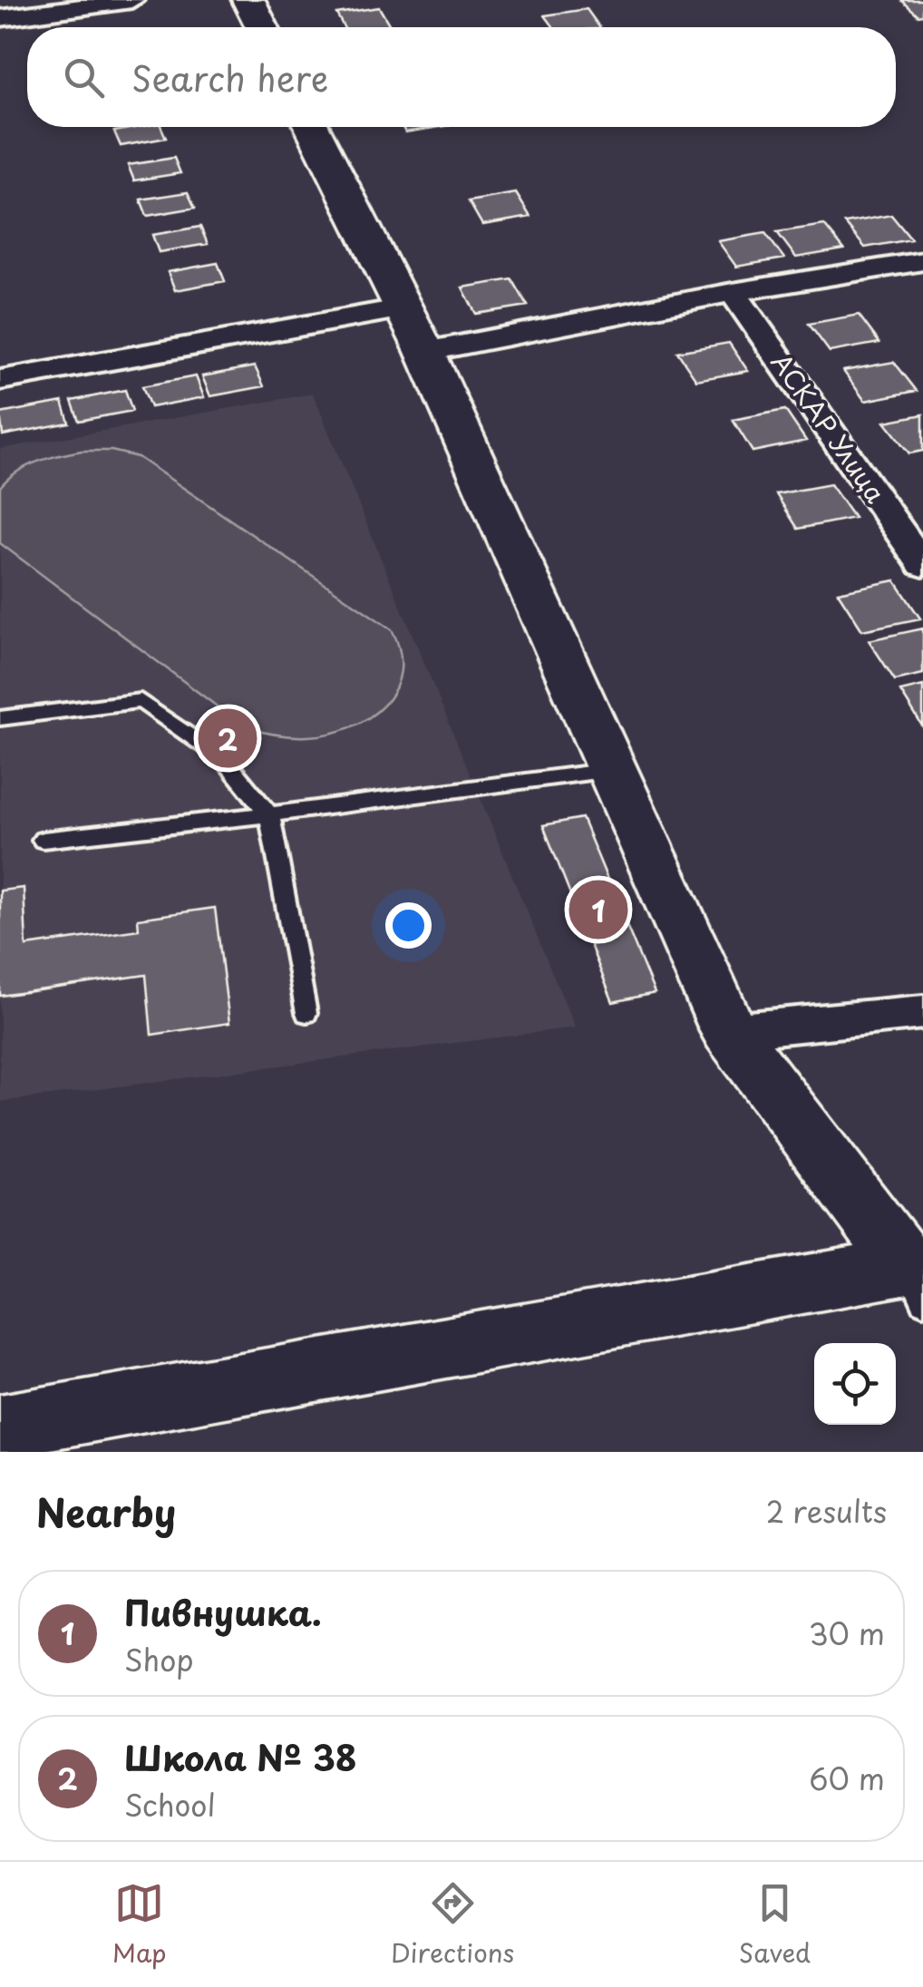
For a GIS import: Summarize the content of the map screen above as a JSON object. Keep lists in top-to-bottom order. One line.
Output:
{"streets":{"street":["АСКАР Улица"]},"page":{"search":"Search here","pins":["2","1"],"heading":["Nearby","2 results"],"list":[{"mark":"1","name":"Пивнушка.","note":"Shop","value":"30 m"},{"mark":"2","name":"Школа № 38","note":"School","value":"60 m"}],"nav":["Map","Directions","Saved"]}}
